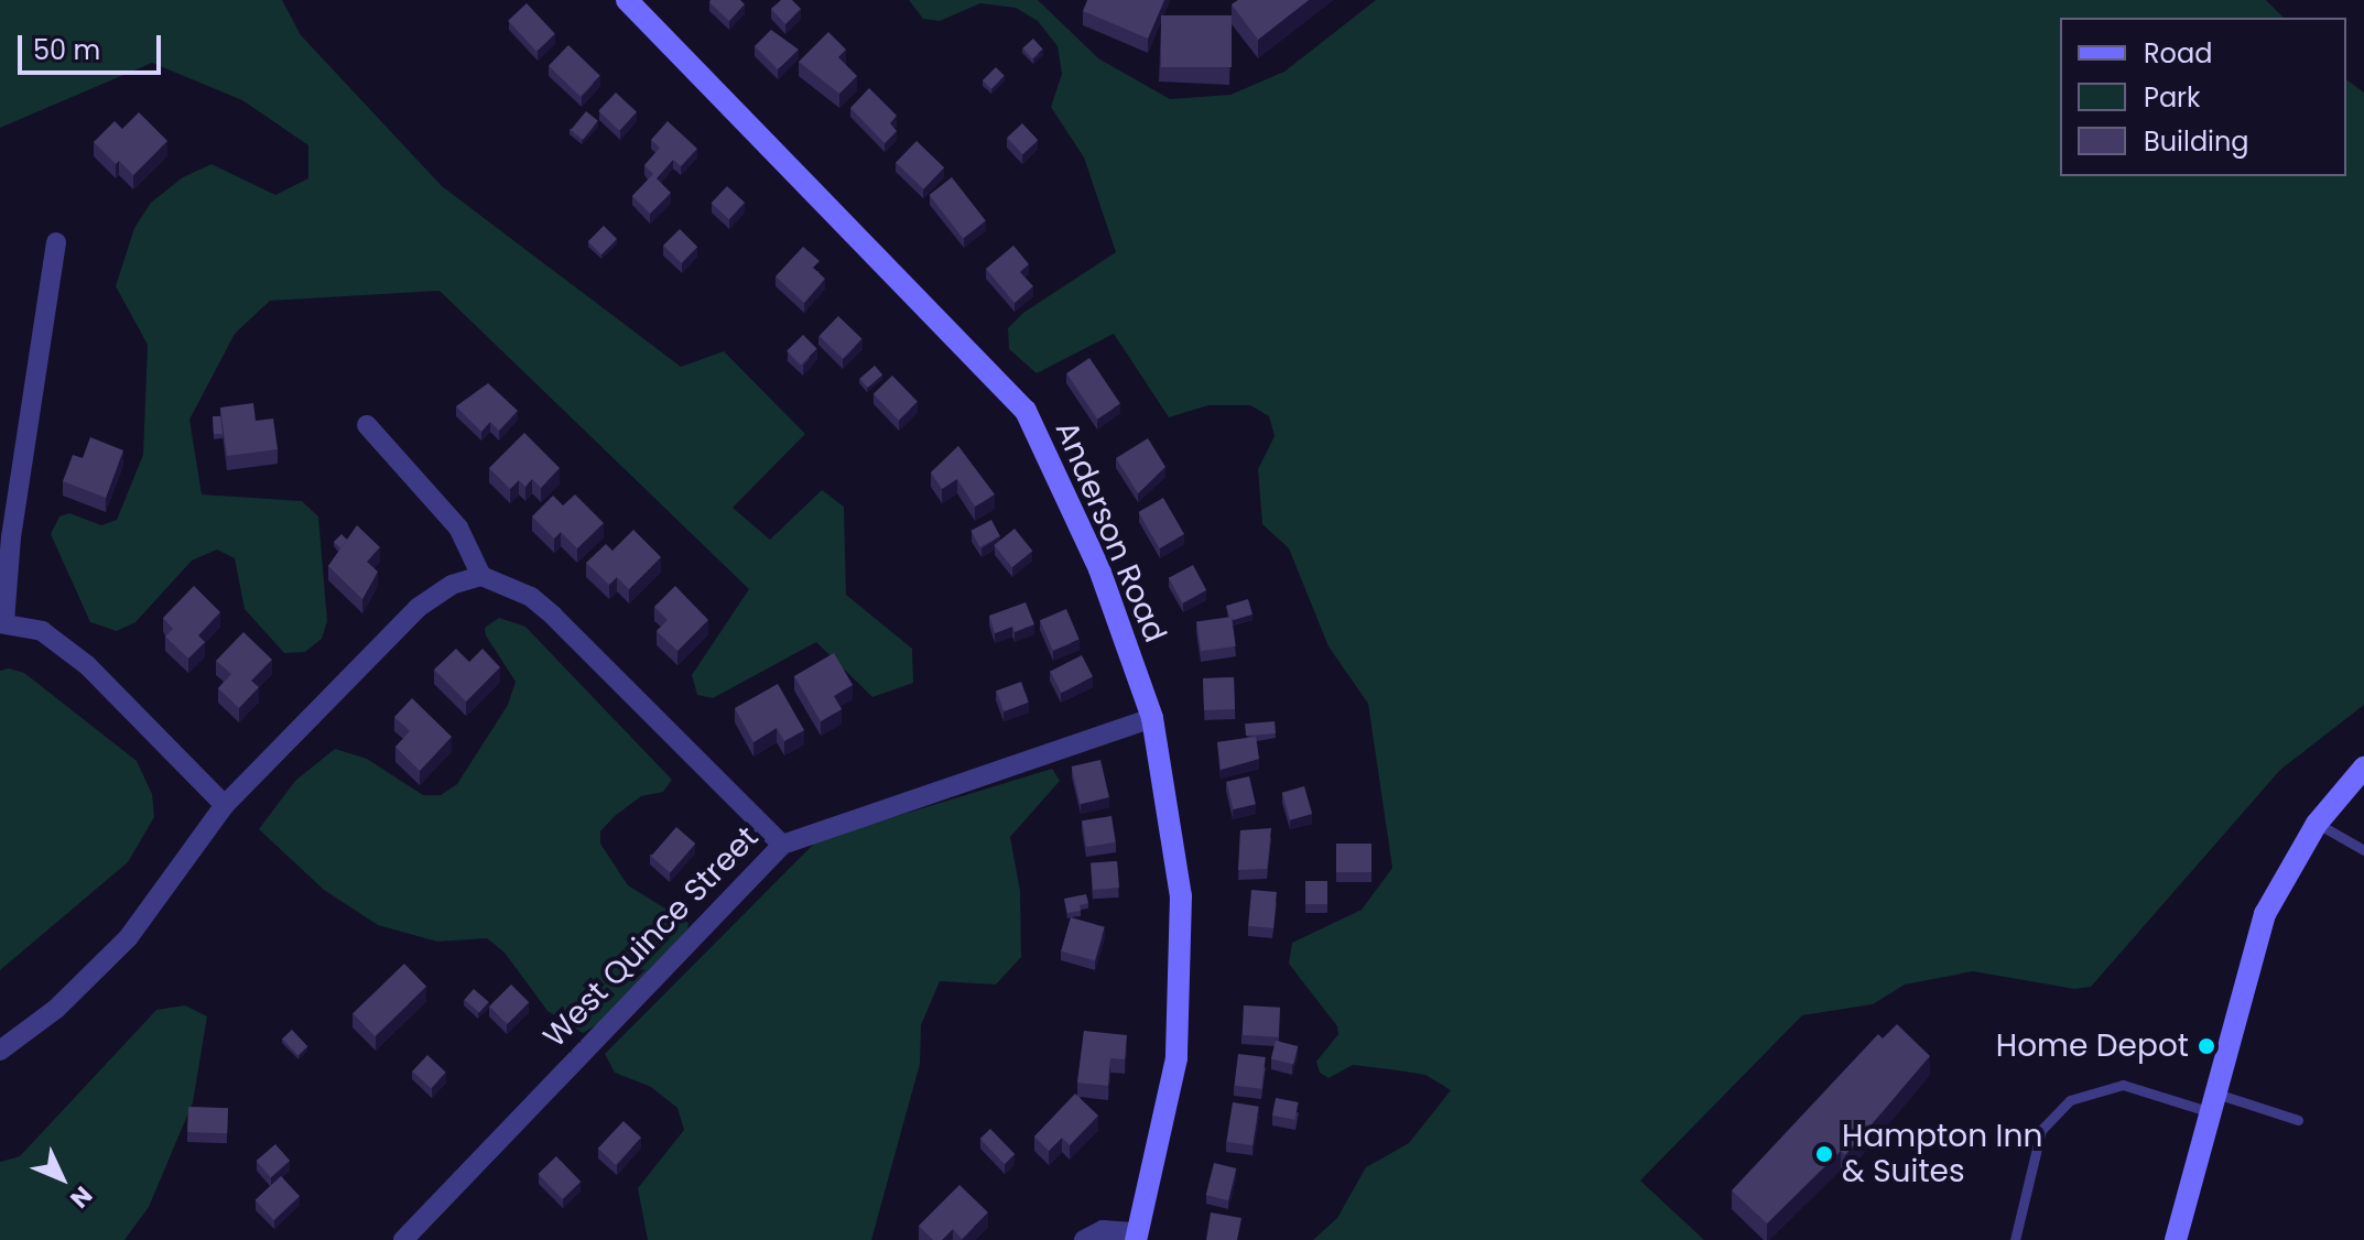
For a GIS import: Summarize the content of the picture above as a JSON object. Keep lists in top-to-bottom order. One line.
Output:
{"streets":{"street":["Anderson Road","West Quince Street"]},"crossings":[["Anderson Road","West Quince Street"]],"places":["Home Depot","Hampton Inn & Suites"],"legend":["Road","Park","Building"],"scale_bar":"50 m","north":"bottom right"}
